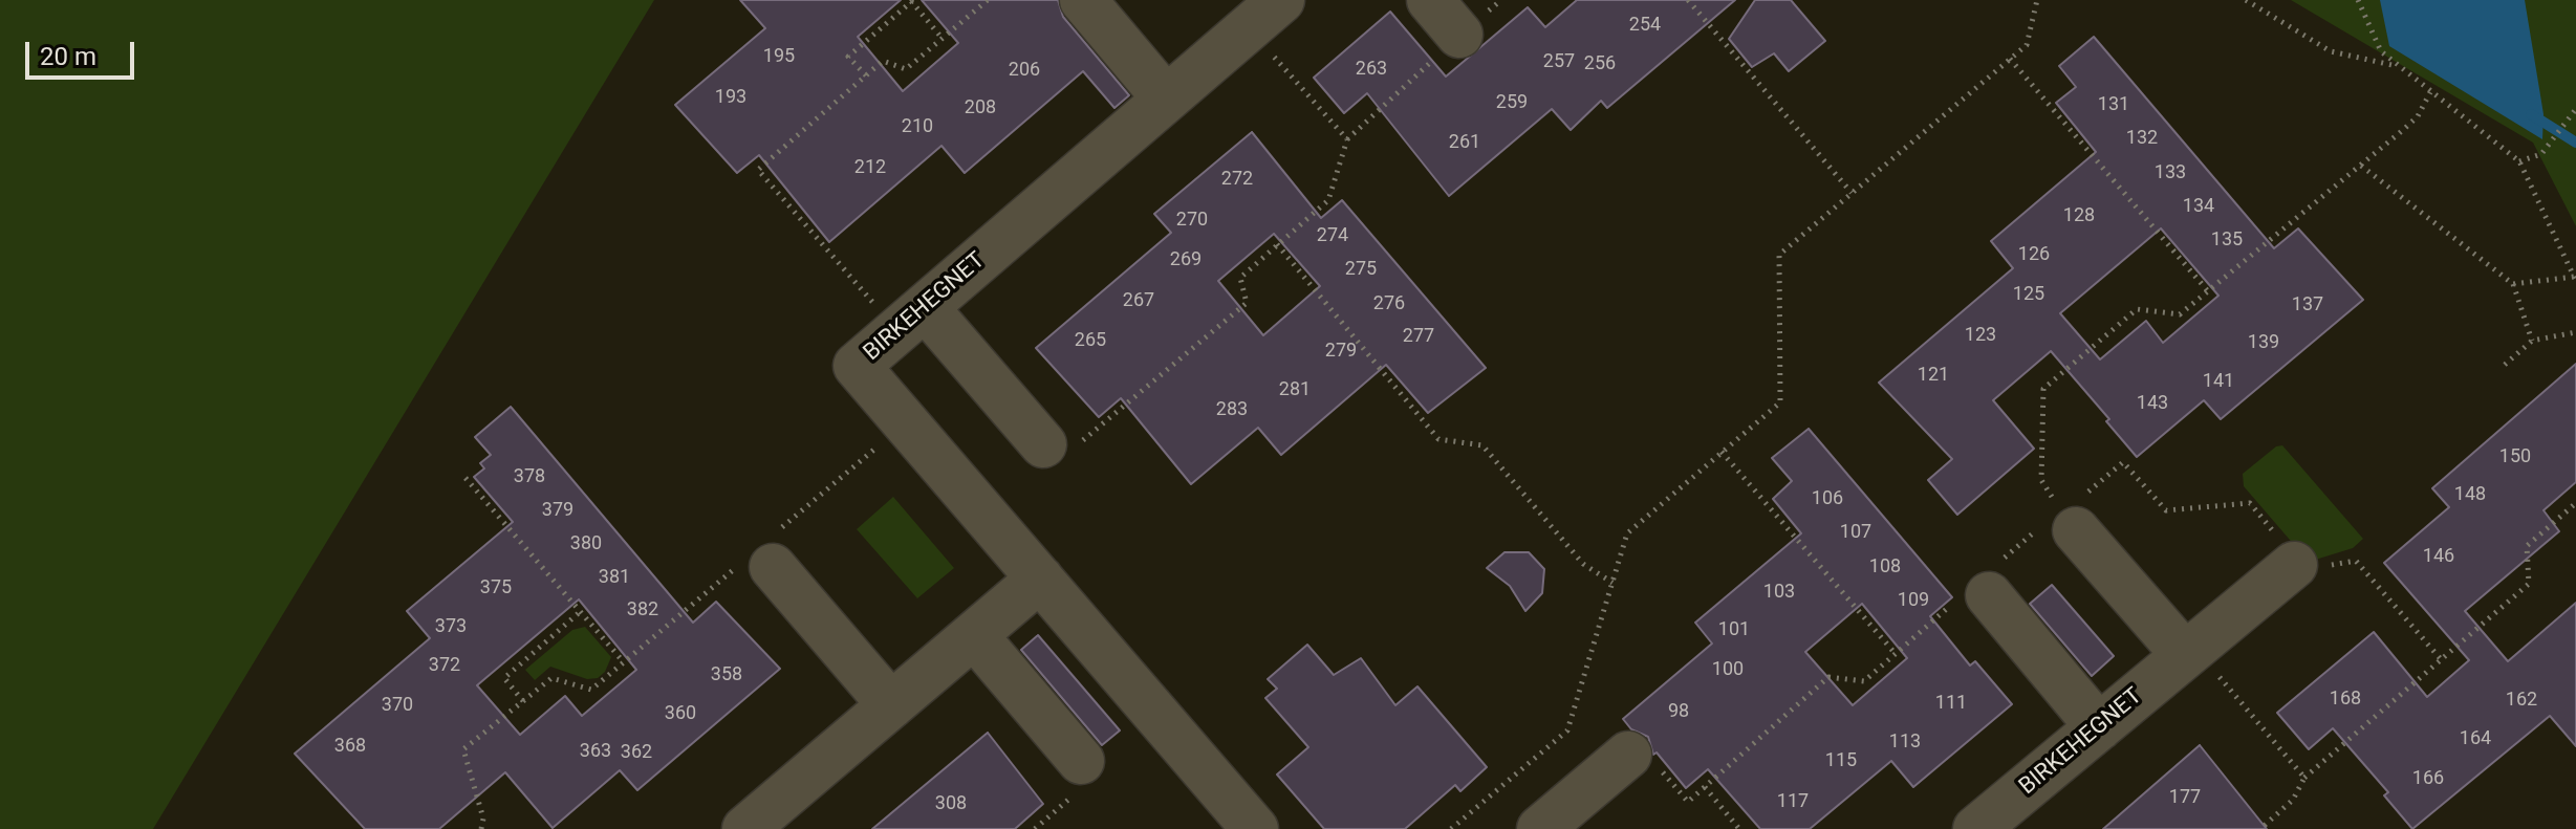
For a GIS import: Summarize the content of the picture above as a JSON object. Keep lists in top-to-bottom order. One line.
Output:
{"streets":{"street":["BIRKEHEGNET"]},"house_numbers":["254","195","257","256","263","206","193","259","131","208","210","132","261","212","133","272","134","128","270","274","135","126","269","275","125","267","276","137","123","277","265","139","279","121","141","281","143","283","150","378","148","106","379","107","380","146","108","381","375","103","109","382","373","101","372","100","358","168","162","111","370","98","360","164","113","368","363","362","115","166","177","117","308"],"scale_bar":"20 m"}
